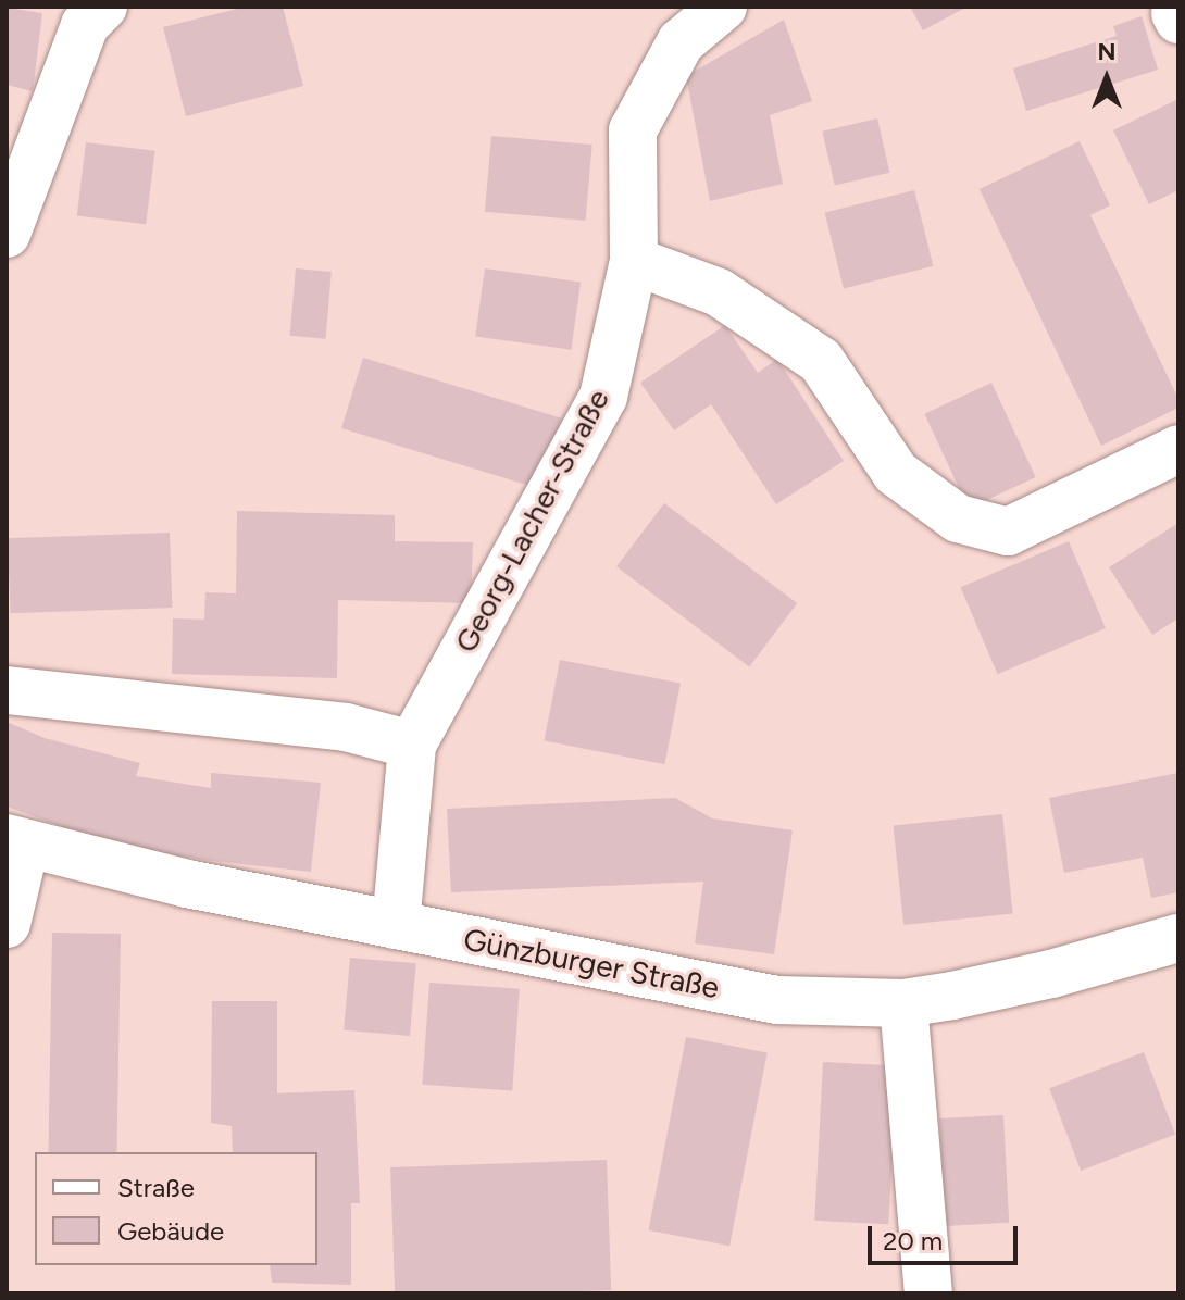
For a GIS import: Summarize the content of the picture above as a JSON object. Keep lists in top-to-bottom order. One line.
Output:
{"streets":{"street":["Georg-Lacher-Straße","Günzburger Straße"]},"crossings":[["Georg-Lacher-Straße","Günzburger Straße"]],"legend":["Straße","Gebäude"],"scale_bar":"20 m","north":"top"}
